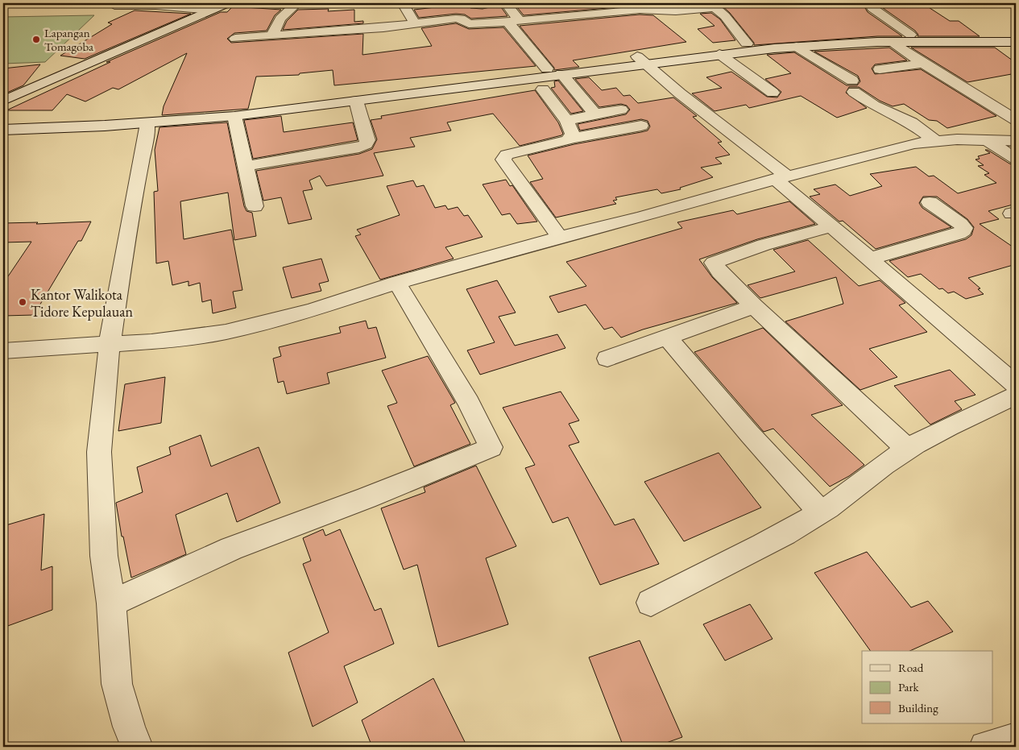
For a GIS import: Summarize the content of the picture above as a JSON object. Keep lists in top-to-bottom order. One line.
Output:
{"places":["Lapangan Tomagoba","Kantor Walikota Tidore Kepulauan"],"legend":["Road","Park","Building"]}
